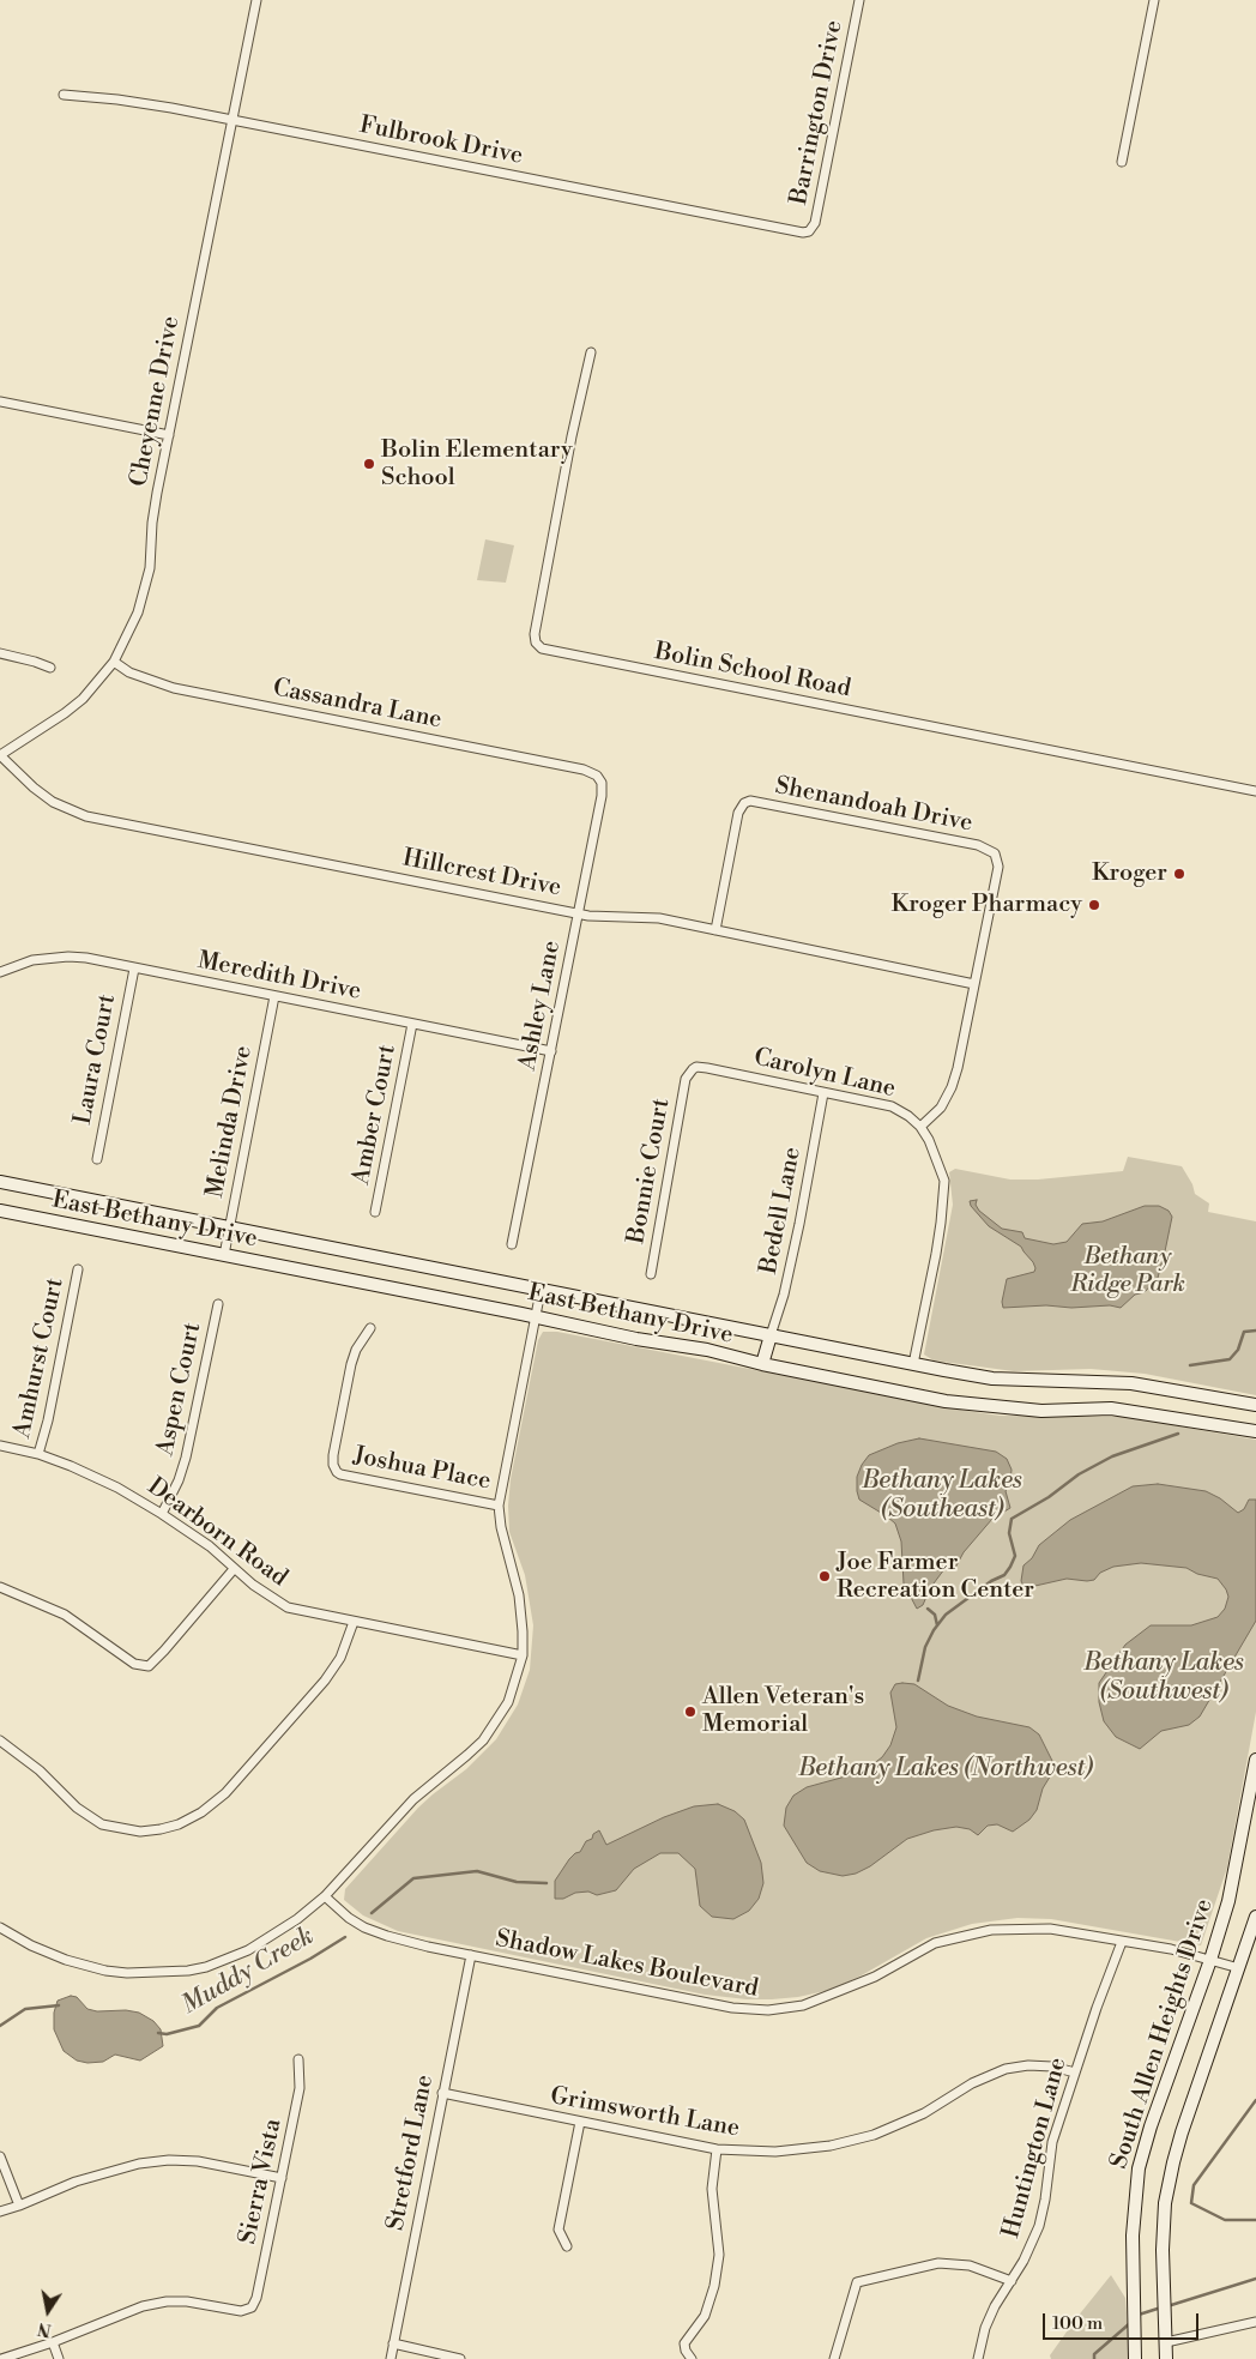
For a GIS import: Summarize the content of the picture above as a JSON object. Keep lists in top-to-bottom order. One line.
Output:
{"streets":{"main road":["East Bethany Drive","South Allen Heights Drive"],"street":["Barrington Drive","Fulbrook Drive","Cheyenne Drive","Bolin School Road","Cassandra Lane","Shenandoah Drive","Hillcrest Drive","Meredith Drive","Ashley Lane","Laura Court","Carolyn Lane","Amber Court","Melinda Drive","Bonnie Court","Bedell Lane","Amhurst Court","Aspen Court","Joshua Place","Dearborn Road","Shadow Lakes Boulevard","Grimsworth Lane","Huntington Lane","Stretford Lane","Sierra Vista"]},"crossings":[["Barrington Drive","Fulbrook Drive"],["Fulbrook Drive","Cheyenne Drive"],["Cheyenne Drive","Cassandra Lane"],["Cheyenne Drive","Hillcrest Drive"],["Cassandra Lane","Ashley Lane"],["Shenandoah Drive","Hillcrest Drive"],["Hillcrest Drive","Ashley Lane"],["Meredith Drive","Ashley Lane"],["Meredith Drive","Laura Court"],["Meredith Drive","Amber Court"],["Meredith Drive","Melinda Drive"],["Carolyn Lane","Bonnie Court"],["Carolyn Lane","Bedell Lane"],["Carolyn Lane","East Bethany Drive"],["Melinda Drive","East Bethany Drive"],["Bedell Lane","East Bethany Drive"],["Amhurst Court","Dearborn Road"],["Aspen Court","Dearborn Road"],["Shadow Lakes Boulevard","South Allen Heights Drive"],["Shadow Lakes Boulevard","Huntington Lane"],["Shadow Lakes Boulevard","Stretford Lane"],["Grimsworth Lane","Huntington Lane"],["Grimsworth Lane","Stretford Lane"]],"water":["Bethany Lakes (Southeast)","Bethany Lakes (Southwest)","Bethany Lakes (Northwest)","Muddy Creek"],"parks":["Bethany Ridge Park"],"places":["Bolin Elementary School","Kroger","Kroger Pharmacy","Joe Farmer Recreation Center","Allen Veteran's Memorial"],"scale_bar":"100 m","north":"bottom"}
